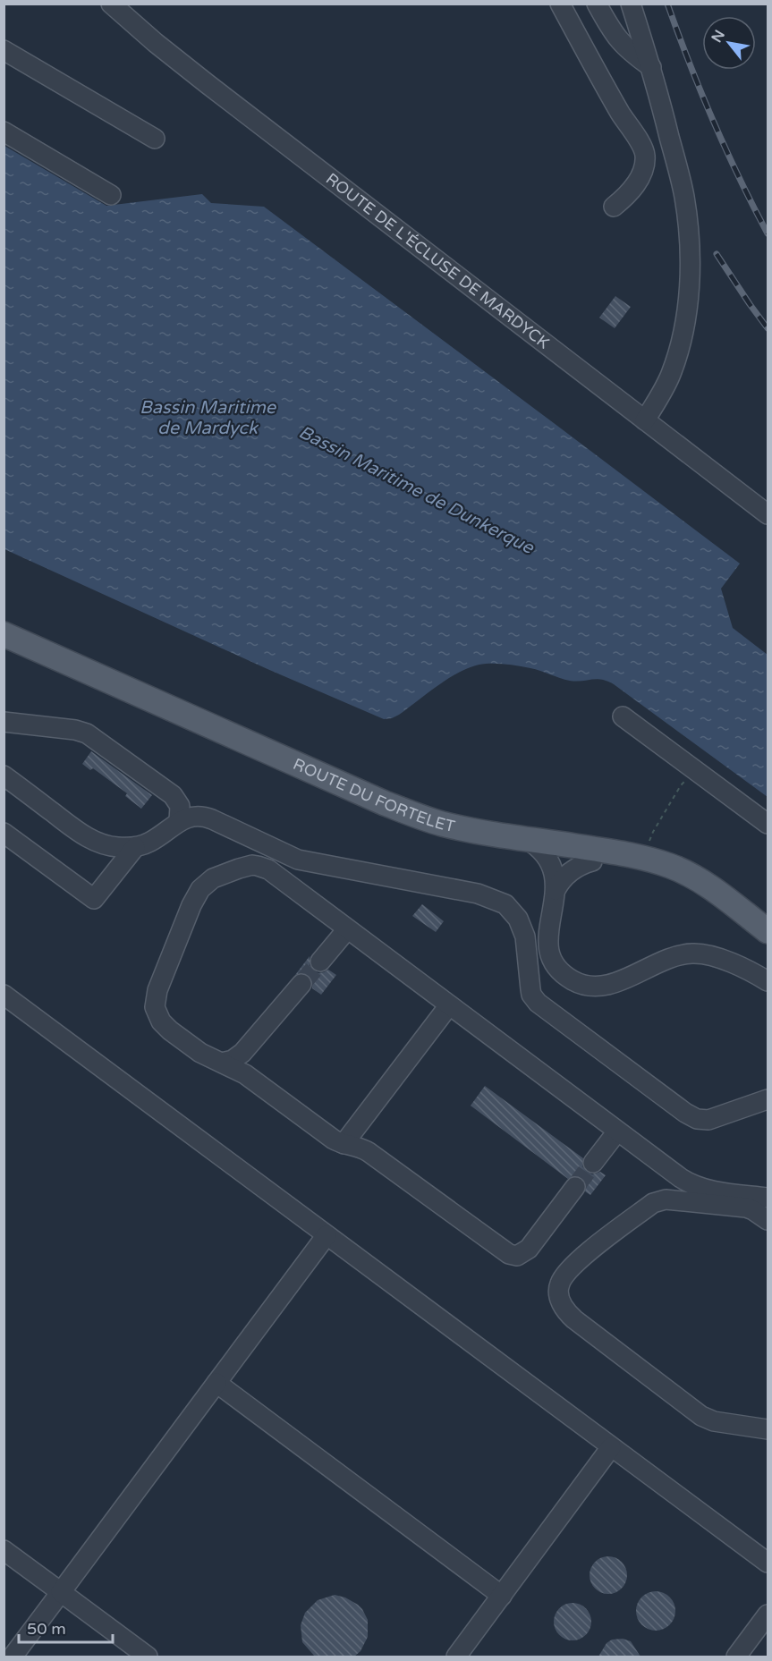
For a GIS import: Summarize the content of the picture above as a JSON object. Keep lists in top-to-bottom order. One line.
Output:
{"streets":{"main road":["ROUTE DU FORTELET"],"street":["ROUTE DE L'ÉCLUSE DE MARDYCK"]},"water":["Bassin Maritime de Mardyck","Bassin Maritime de Dunkerque"],"scale_bar":"50 m","north":"top left"}
